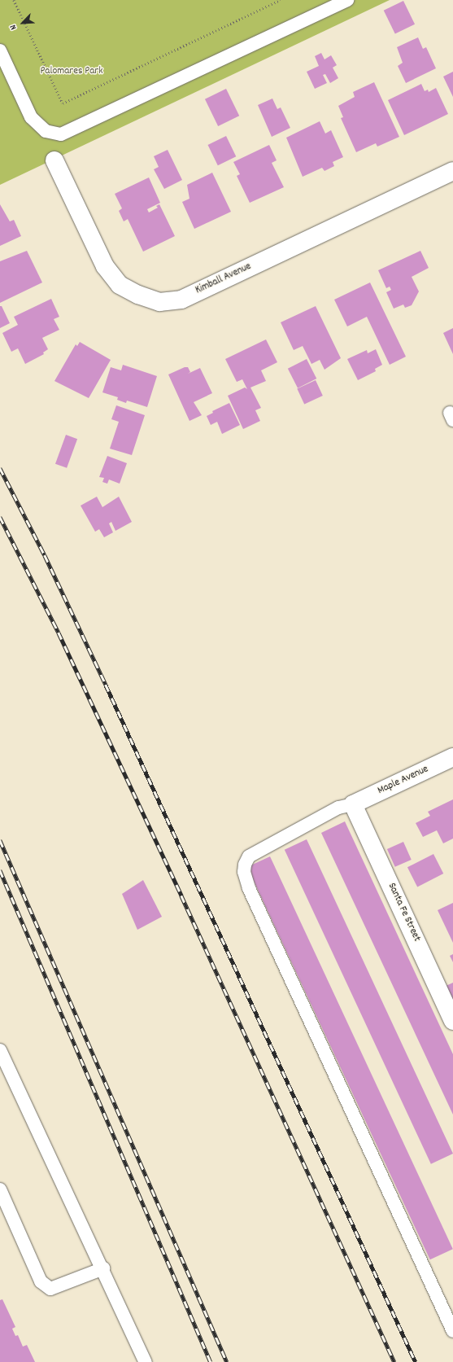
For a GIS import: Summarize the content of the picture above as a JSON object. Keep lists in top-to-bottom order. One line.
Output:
{"streets":{"street":["Kimball Avenue","Maple Avenue","Santa Fe Street"]},"crossings":[["Maple Avenue","Santa Fe Street"]],"parks":["Palomares Park"],"north":"bottom left"}
